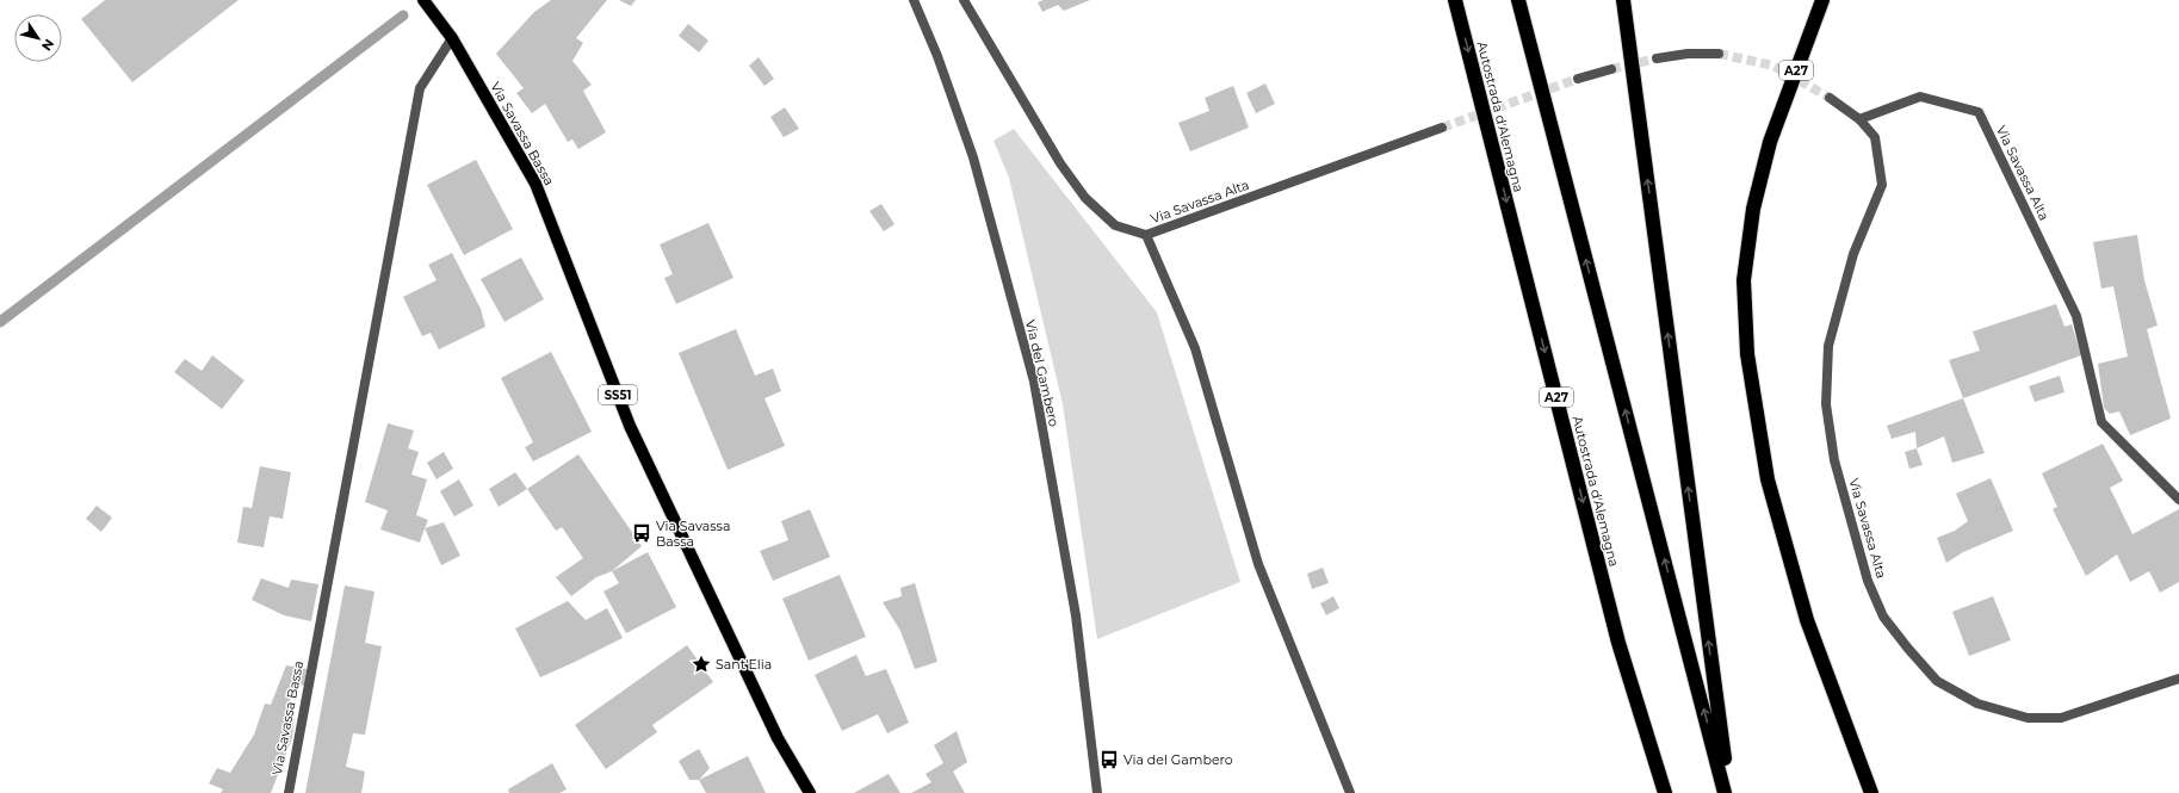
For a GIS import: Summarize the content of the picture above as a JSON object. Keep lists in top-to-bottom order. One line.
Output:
{"streets":{"highway":["A27","Autostrada d'Alemagna"],"main road":["Via Savassa Bassa","SS51"],"street":["Via Savassa Alta","Via del Gambero"]},"places":{"bus stop":["Via Savassa Bassa","Via del Gambero"],"place":["Sant'Elia"]},"north":"bottom right"}
